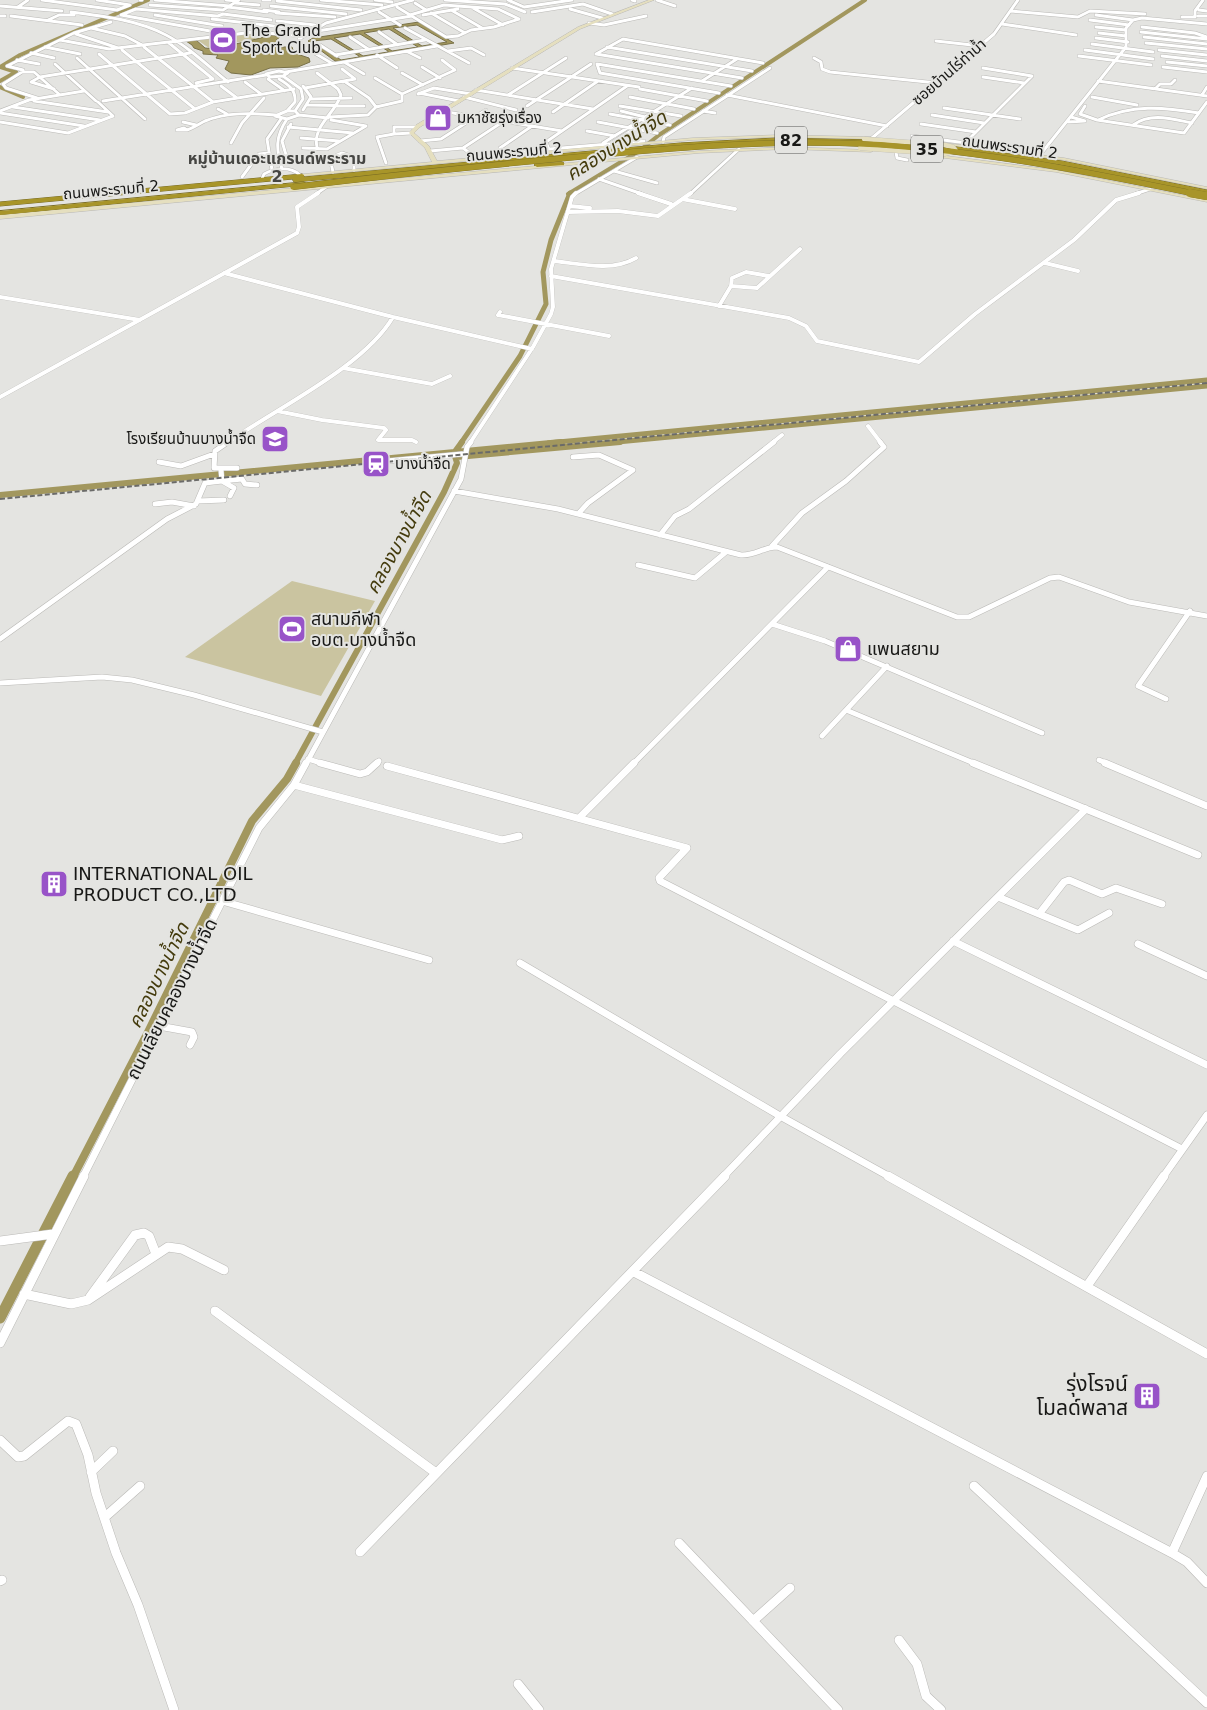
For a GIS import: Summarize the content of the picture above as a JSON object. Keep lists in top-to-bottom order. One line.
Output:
{"streets":{"highway":["82","ถนนพระรามที่ 2","35"],"street":["ซอยบ้านไร่ท่าน้ำ","ถนนเลียบคลองบางน้ำจืด"]},"crossings":[["ซอยบ้านไร่ท่าน้ำ","ถนนพระรามที่ 2"],["82","ถนนพระรามที่ 2"],["ถนนพระรามที่ 2","ถนนเลียบคลองบางน้ำจืด"]],"districts":["หมู่บ้านเดอะแกรนด์พระราม 2"],"water":["คลองบางน้ำจืด"],"places":{"sports":["The Grand Sport Club","สนามกีฬา อบต.บางน้ำจืด"],"shop":["มหาชัยรุ่งเรื่อง","แพนสยาม"],"school or university":["โรงเรียนบ้านบางนํ้าจืด"],"station":["บางน้ำจืด"],"building":["INTERNATIONAL OIL PRODUCT CO.,LTD","รุ่งโรจน์ โมลด์พลาส"]}}
